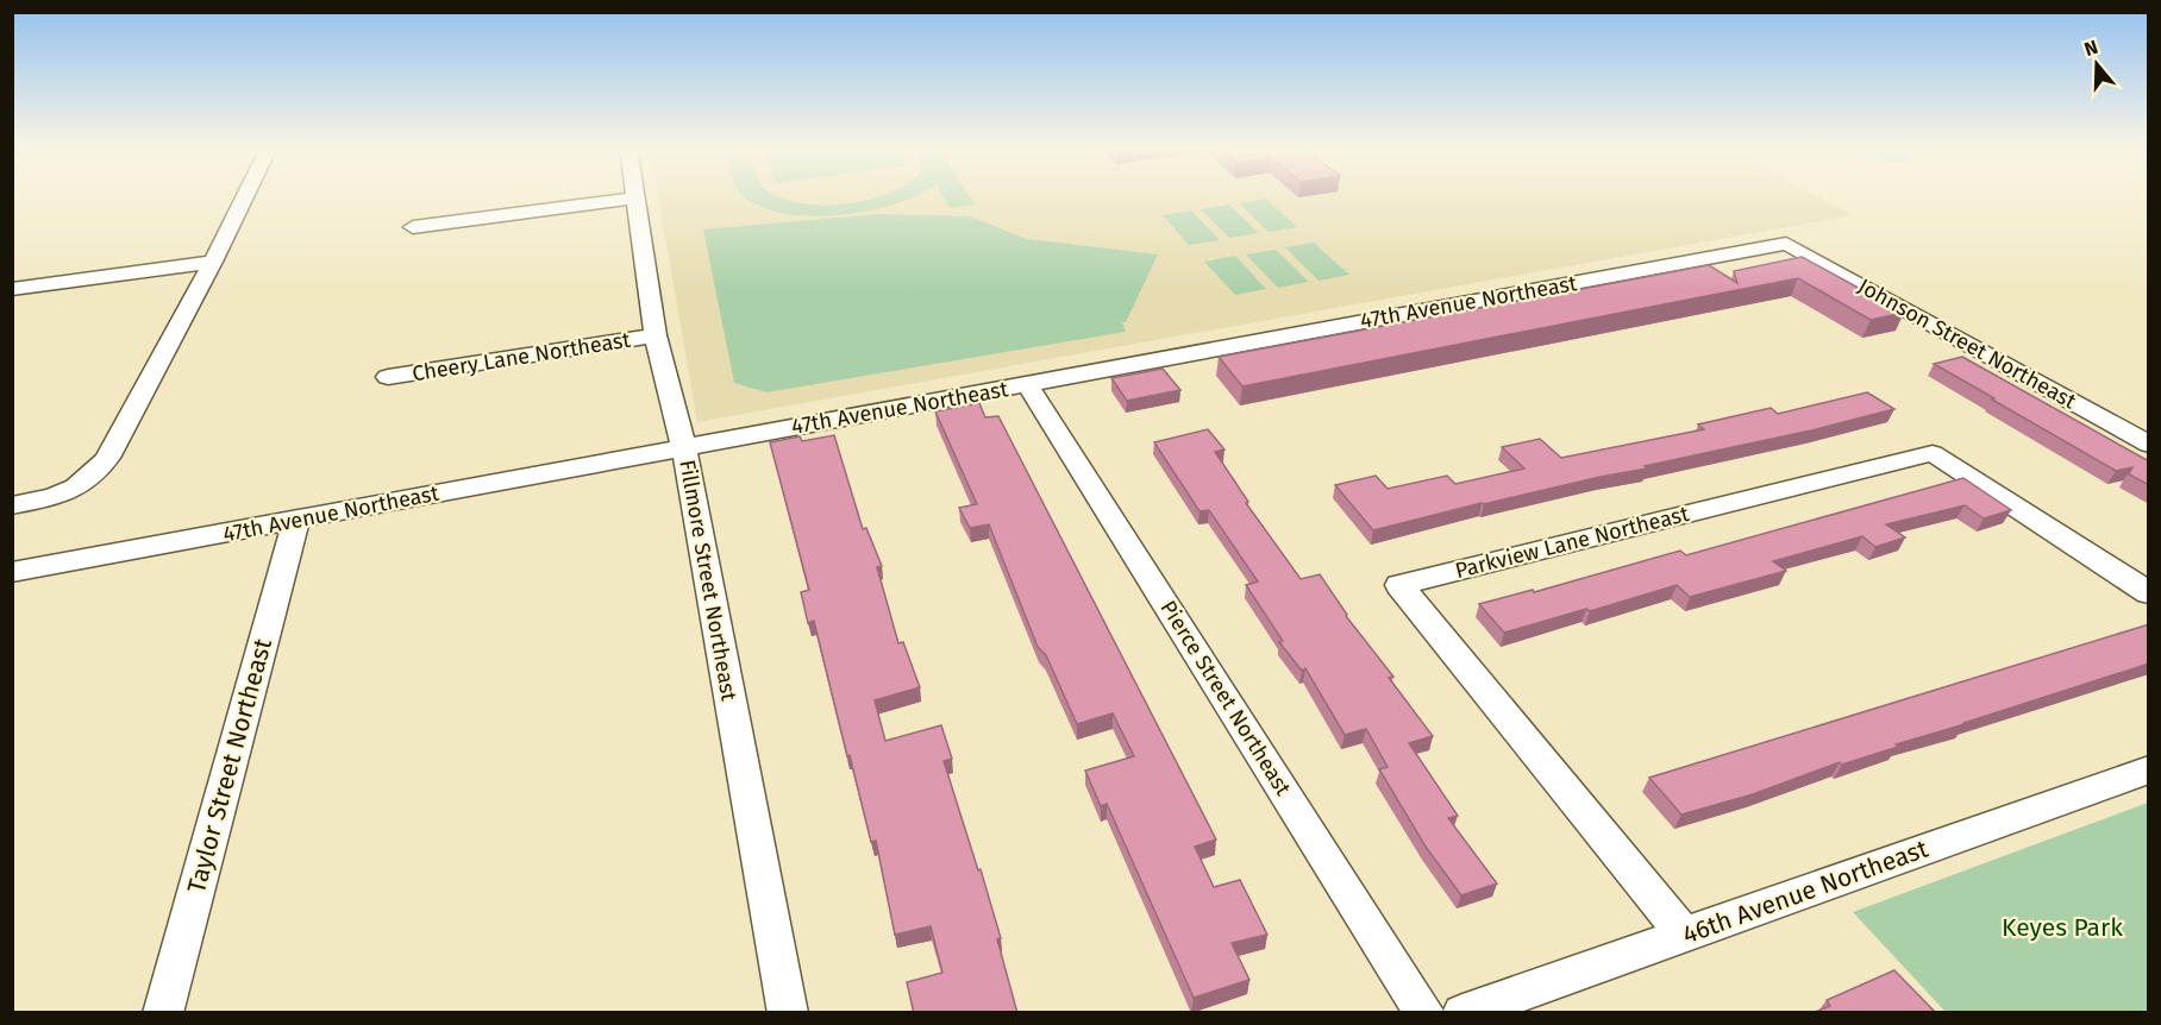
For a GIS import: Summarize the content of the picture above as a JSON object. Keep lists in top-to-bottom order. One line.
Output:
{"streets":{"street":["47th Avenue Northeast","Johnson Street Northeast","Cheery Lane Northeast","Parkview Lane Northeast","Fillmore Street Northeast","Pierce Street Northeast","Taylor Street Northeast","46th Avenue Northeast"]},"crossings":[["47th Avenue Northeast","Johnson Street Northeast"],["47th Avenue Northeast","Fillmore Street Northeast"],["47th Avenue Northeast","Pierce Street Northeast"],["47th Avenue Northeast","Taylor Street Northeast"],["Cheery Lane Northeast","Fillmore Street Northeast"],["Parkview Lane Northeast","46th Avenue Northeast"]],"parks":["Keyes Park"],"north":"top"}
